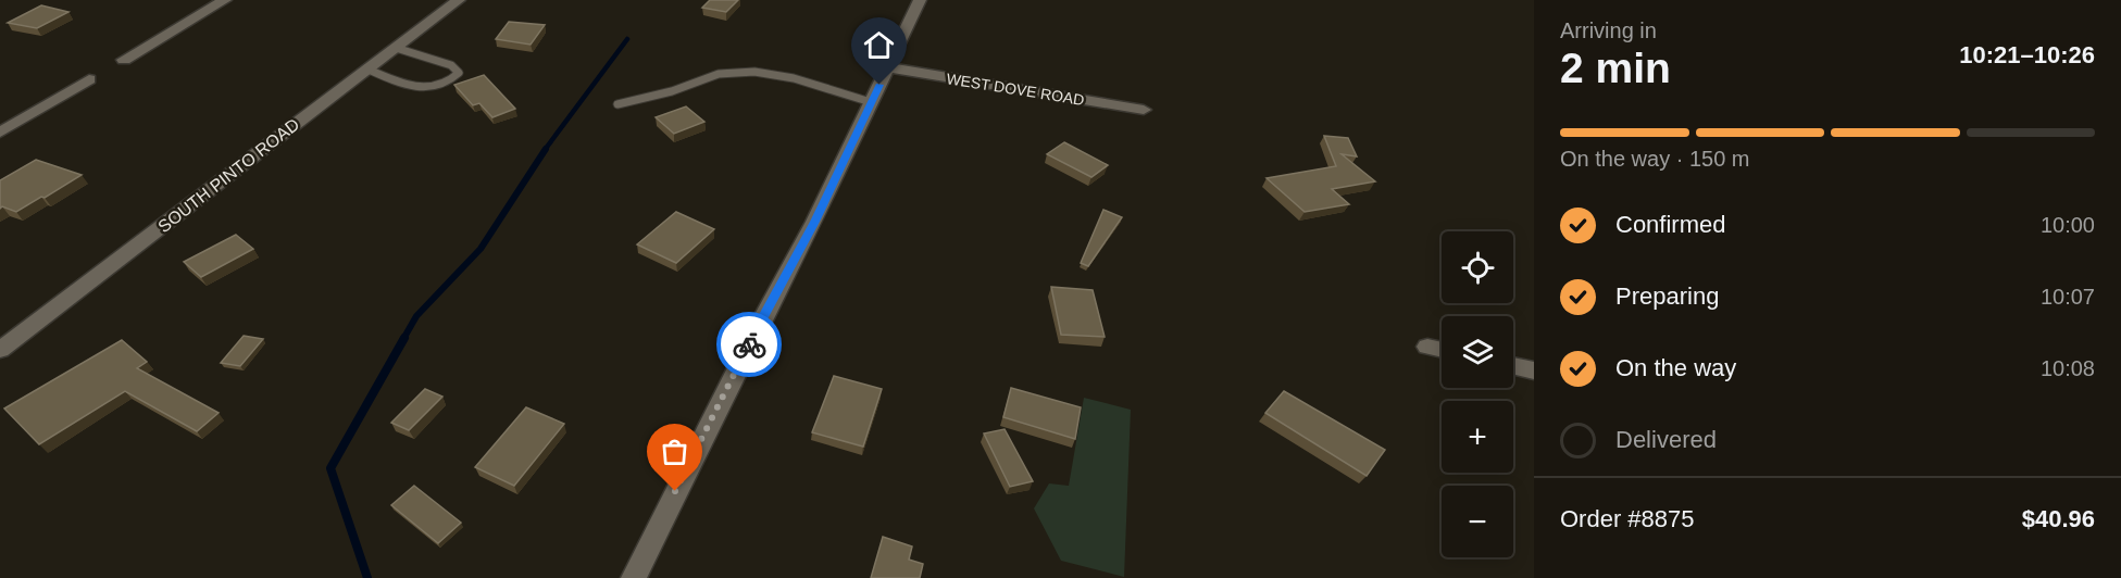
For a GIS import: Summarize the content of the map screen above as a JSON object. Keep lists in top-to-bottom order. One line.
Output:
{"streets":{"street":["WEST DOVE ROAD","SOUTH PINTO ROAD"]},"page":{"heading":["2 min","Arriving in","10:21–10:26"],"panel":["Order #8875","$40.96"],"bar":"On the way · 150 m","list":[["Confirmed","10:00"],["Preparing","10:07"],["On the way","10:08"],"Delivered"],"map_buttons":["+","−"]}}
